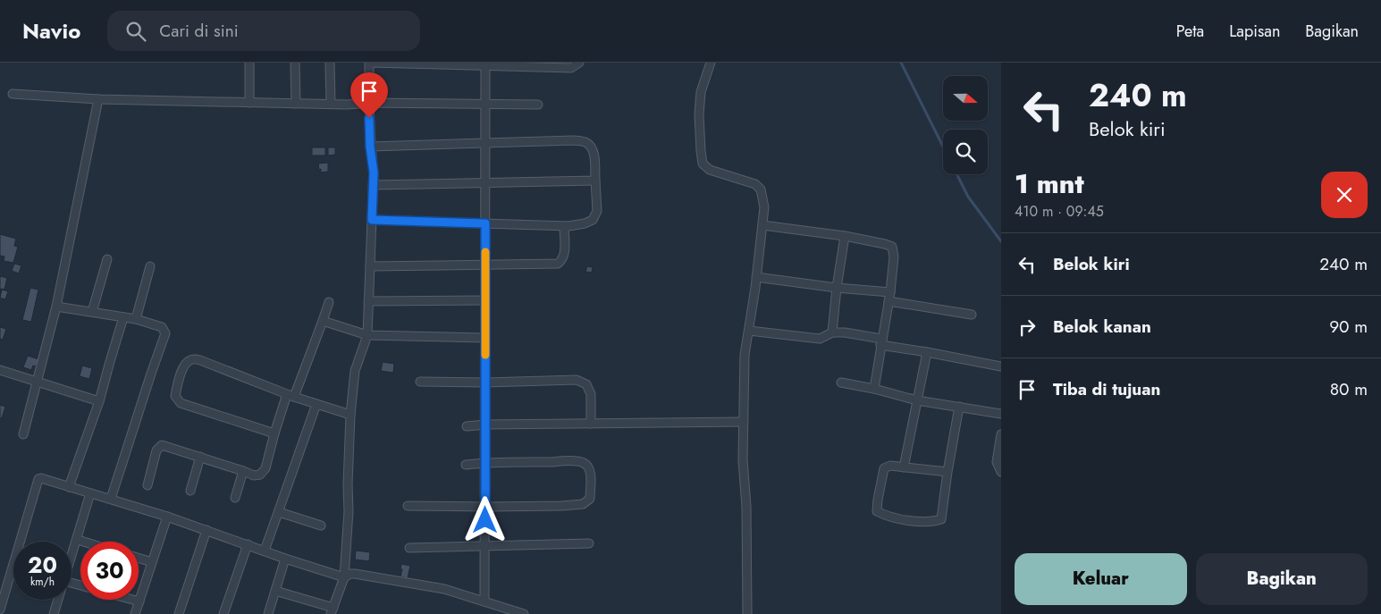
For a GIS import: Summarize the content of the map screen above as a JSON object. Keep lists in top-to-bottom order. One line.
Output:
{"north":"right","page":{"header":"Navio","search":"Cari di sini","nav":["Peta","Lapisan","Bagikan"],"turn":["240 m","Belok kiri"],"heading":["1 mnt","410 m · 09:45"],"list":[{"name":"Belok kiri","value":"240 m"},{"name":"Belok kanan","value":"90 m"},{"name":"Tiba di tujuan","value":"80 m"}],"speed":"20 km/h","limit":"30","buttons":["Keluar","Bagikan"]}}
